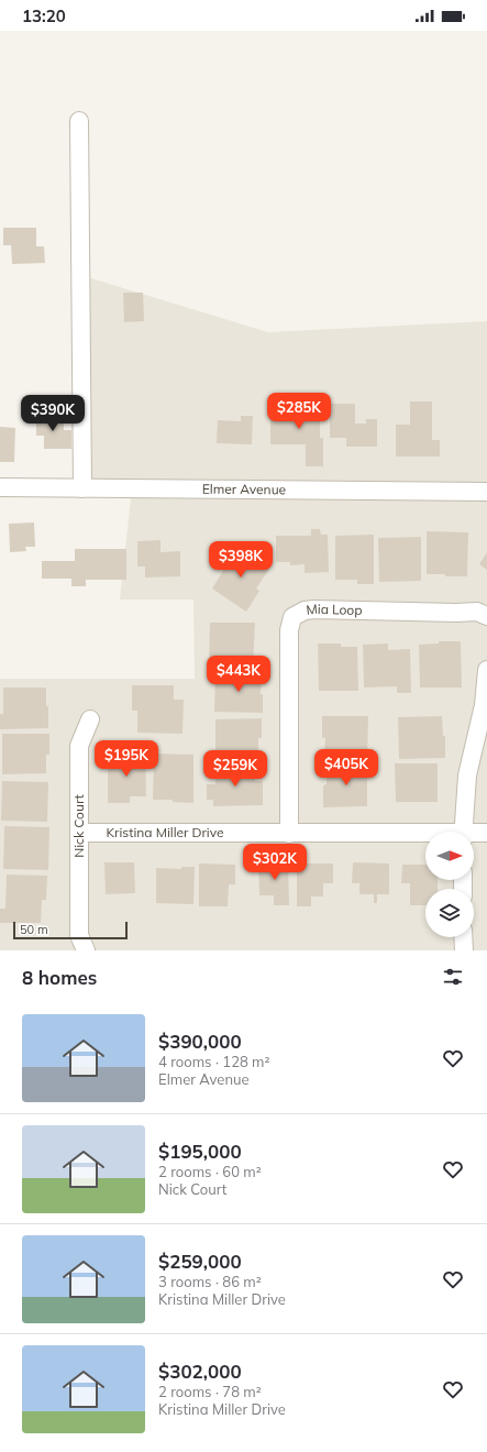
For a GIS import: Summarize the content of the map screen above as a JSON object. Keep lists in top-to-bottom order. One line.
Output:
{"streets":{"street":["Elmer Avenue","Mia Loop","Nick Court","Kristina Miller Drive"]},"crossings":[["Mia Loop","Kristina Miller Drive"],["Nick Court","Kristina Miller Drive"]],"scale_bar":"50 m","north":"right","page":{"status":"13:20","price":["$285K","$390K","$398K","$443K","$195K","$405K","$259K","$302K"],"scale":"50 m","heading":"8 homes","list":[{"name":"$390,000","note":"4 rooms · 128 m² · Elmer Avenue"},{"name":"$195,000","note":"2 rooms · 60 m² · Nick Court"},{"name":"$259,000","note":"3 rooms · 86 m² · Kristina Miller Drive"},{"name":"$302,000","note":"2 rooms · 78 m² · Kristina Miller Drive"}]}}
